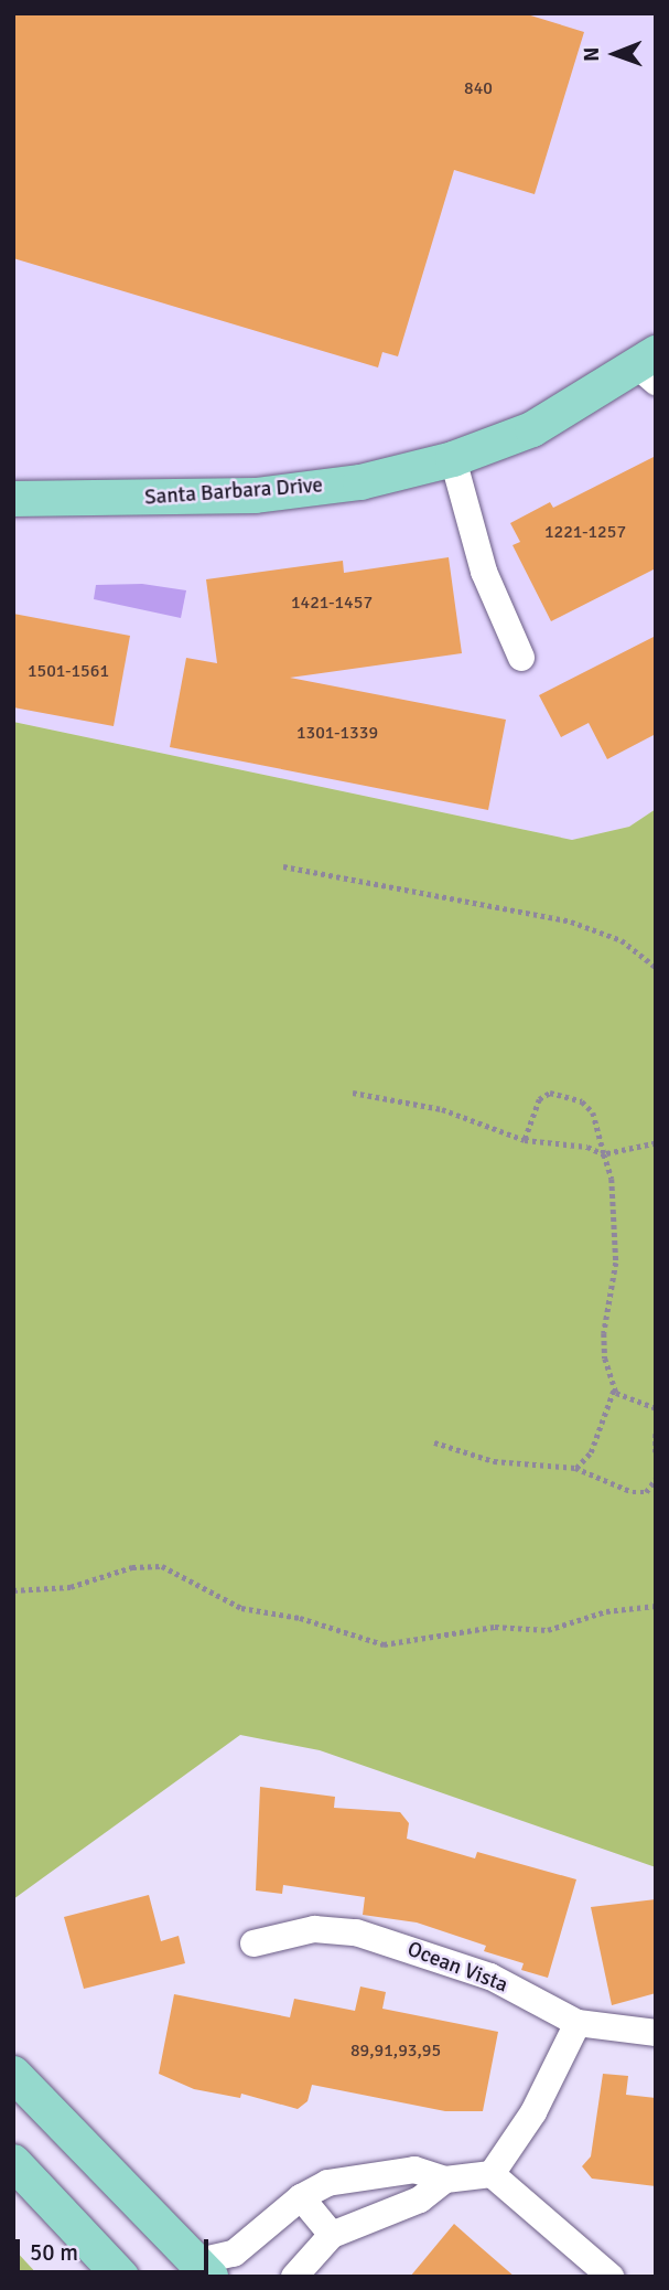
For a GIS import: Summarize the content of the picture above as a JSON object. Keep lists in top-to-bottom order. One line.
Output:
{"streets":{"main road":["Santa Barbara Drive"],"street":["Ocean Vista"]},"house_numbers":["840","1221-1257","1421-1457","1501-1561","1301-1339","89,91,93,95"],"scale_bar":"50 m","north":"left"}
